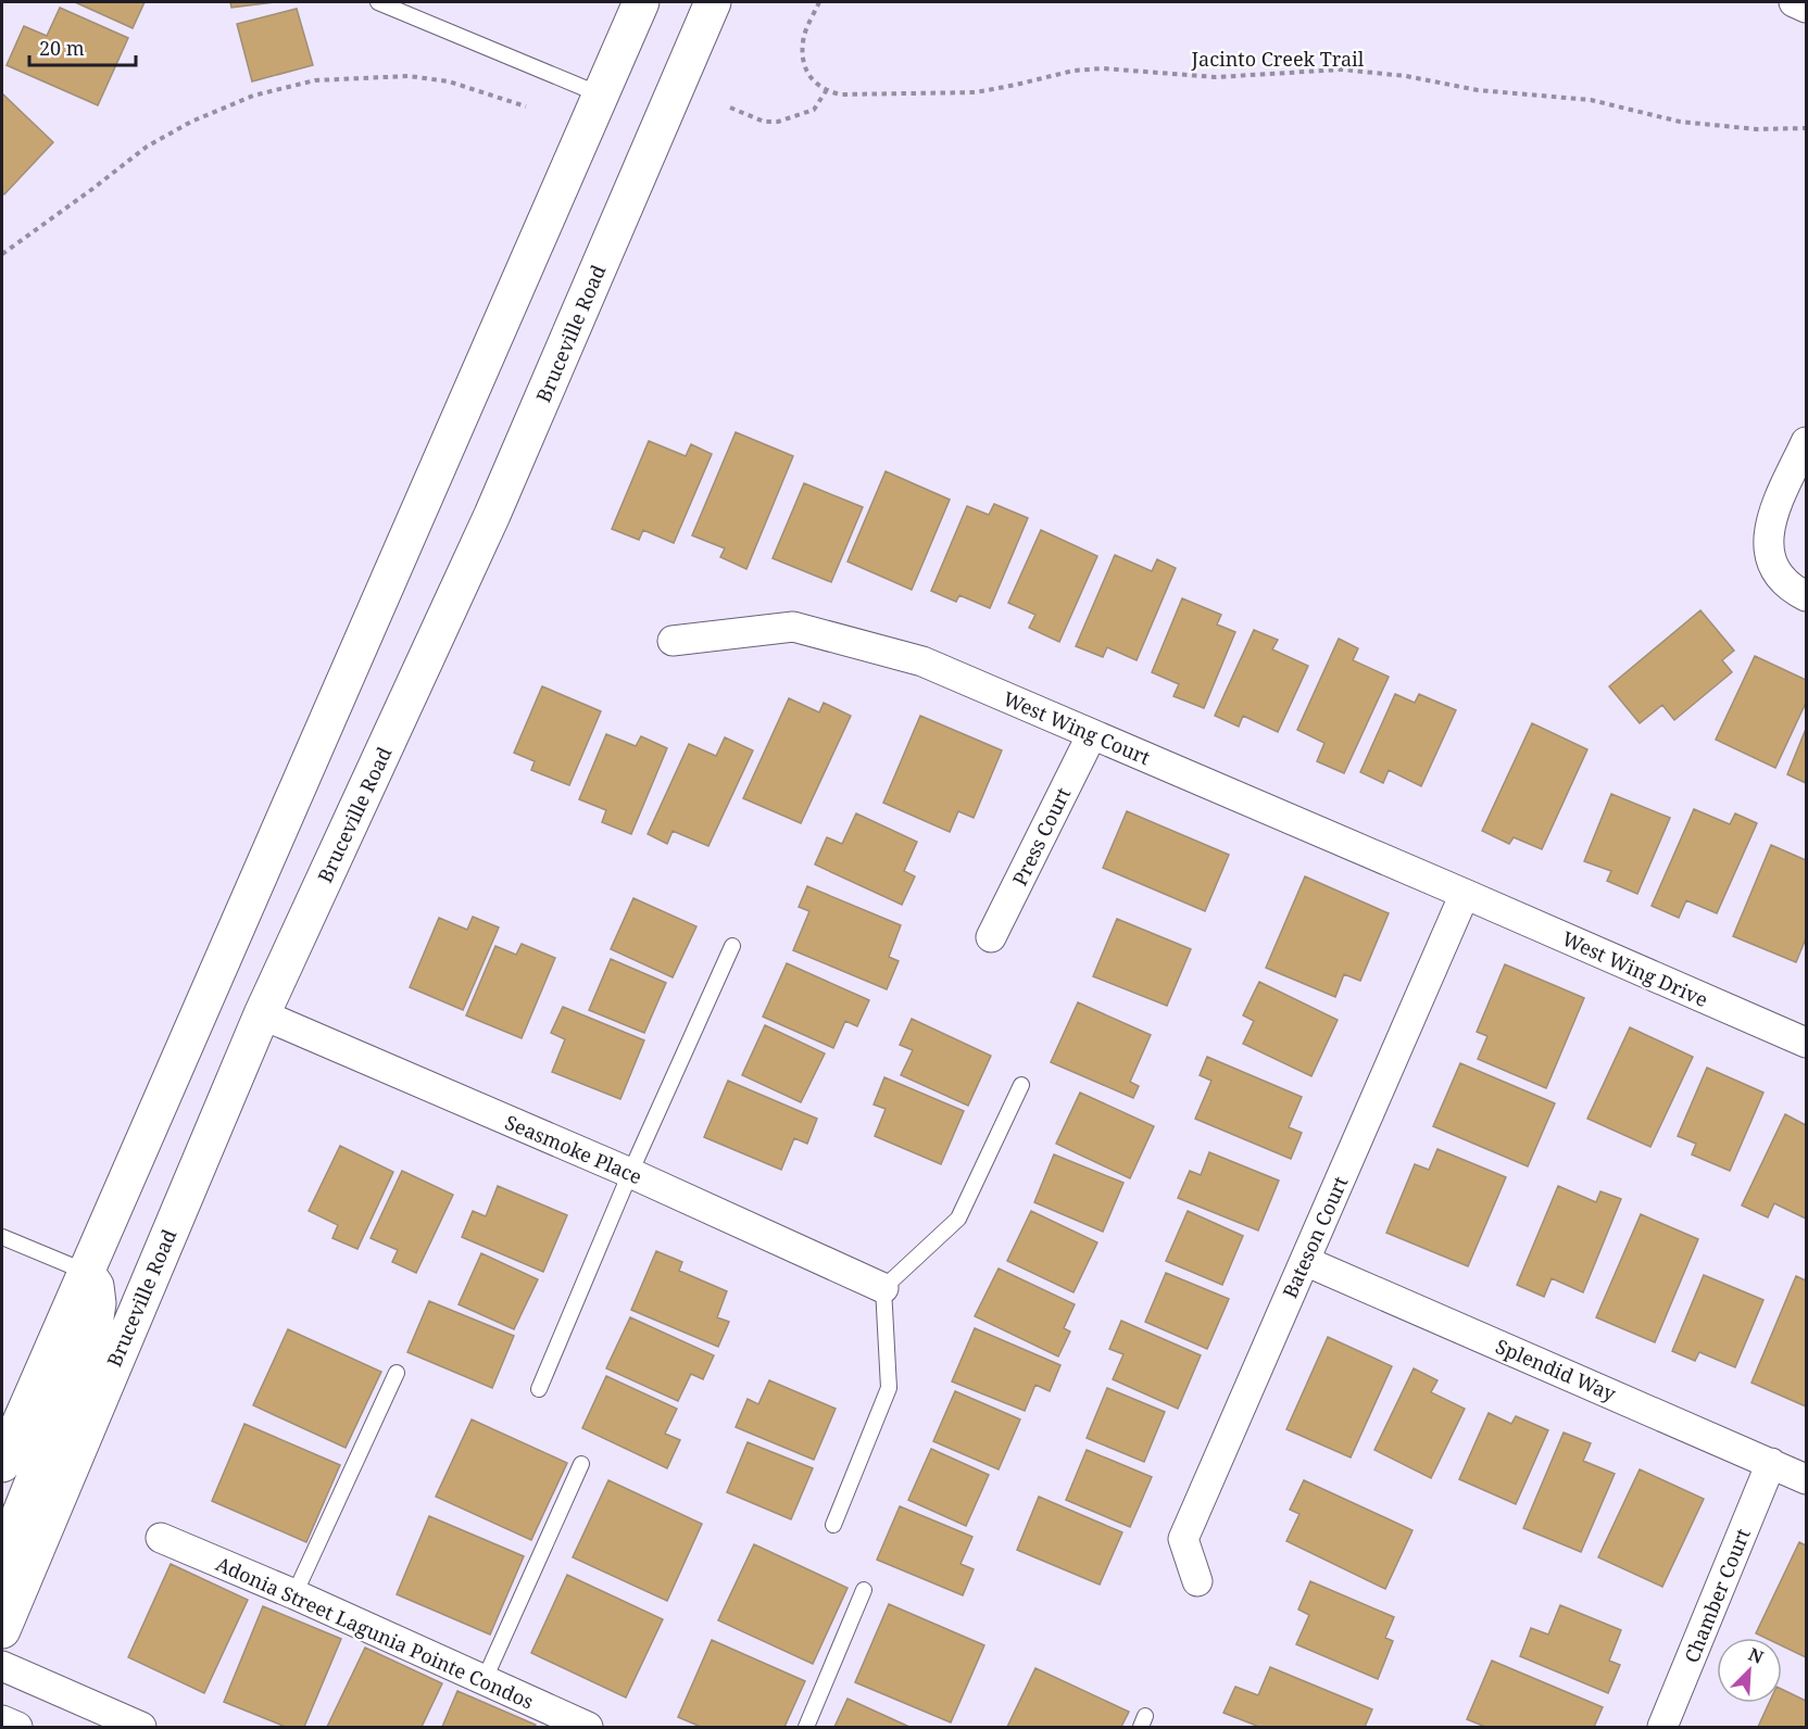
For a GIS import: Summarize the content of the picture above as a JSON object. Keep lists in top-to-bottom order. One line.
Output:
{"streets":{"main road":["Bruceville Road"],"street":["West Wing Court","Press Court","West Wing Drive","Seasmoke Place","Bateson Court","Splendid Way","Chamber Court","Adonia Street Lagunia Pointe Condos"],"path":["Jacinto Creek Trail"]},"crossings":[["Bruceville Road","Seasmoke Place"],["West Wing Court","Press Court"],["West Wing Court","West Wing Drive"],["West Wing Court","Bateson Court"],["West Wing Drive","Bateson Court"],["Bateson Court","Splendid Way"],["Splendid Way","Chamber Court"]],"scale_bar":"20 m","north":"top right"}
